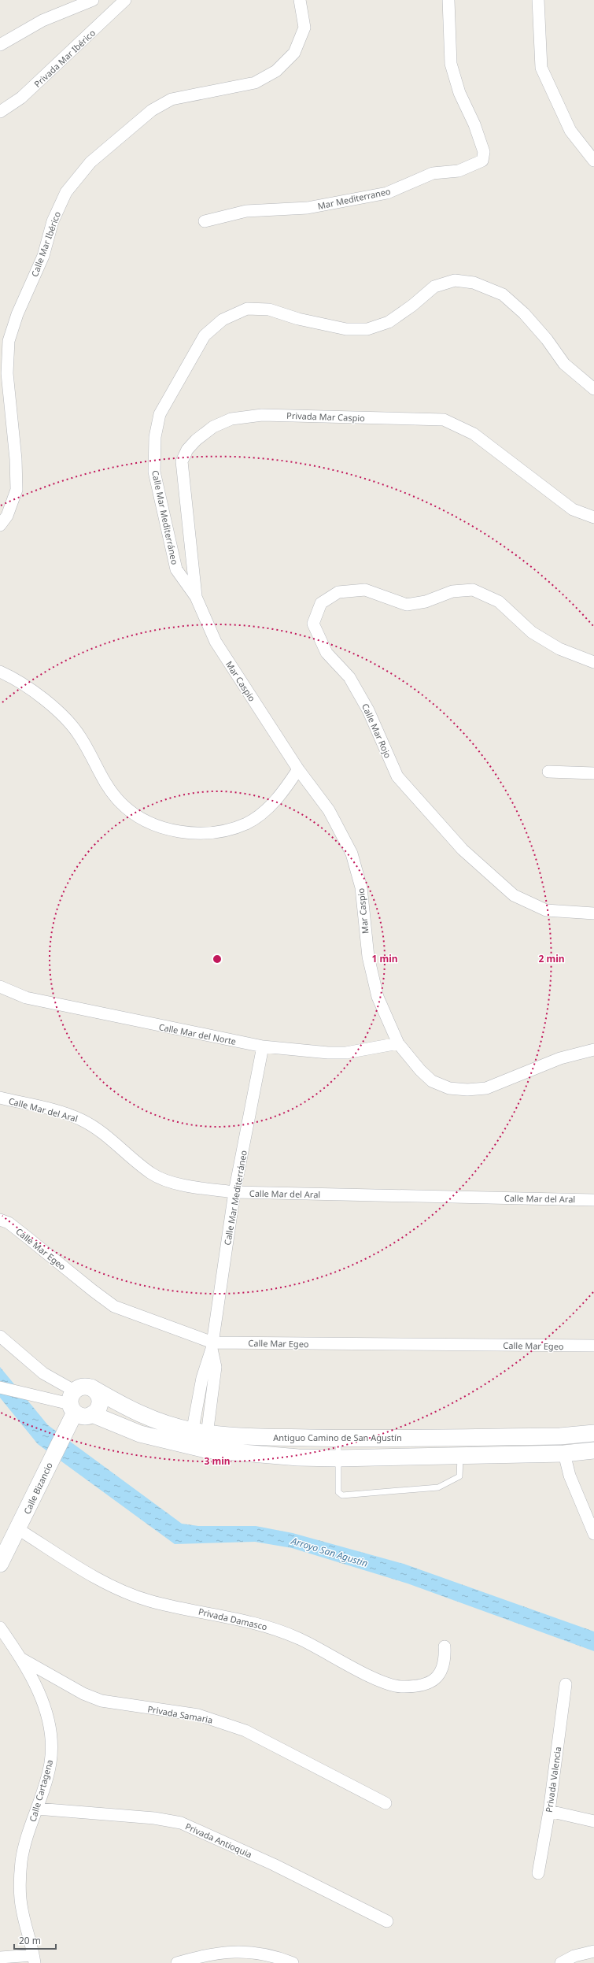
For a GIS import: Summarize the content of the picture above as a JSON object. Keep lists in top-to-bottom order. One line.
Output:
{"streets":{"street":["Privada Mar Ibérico","Mar Mediterraneo","Calle Mar Ibérico","Privada Mar Caspio","Calle Mar Mediterráneo","Mar Caspio","Calle Mar Rojo","Calle Mar del Norte","Calle Mar del Aral","Calle Mar Egeo","Antiguo Camino de San Agustín","Calle Bizancio","Privada Damasco","Privada Samaria","Privada Valencia","Calle Cartagena","Privada Antioquia"]},"crossings":[["Privada Mar Caspio","Calle Mar Mediterráneo"],["Privada Mar Caspio","Mar Caspio"],["Calle Mar Mediterráneo","Mar Caspio"],["Calle Mar Mediterráneo","Calle Mar del Norte"],["Calle Mar Mediterráneo","Calle Mar del Aral"],["Calle Mar Mediterráneo","Calle Mar Egeo"],["Calle Mar Mediterráneo","Antiguo Camino de San Agustín"],["Mar Caspio","Calle Mar del Norte"],["Antiguo Camino de San Agustín","Calle Bizancio"],["Calle Bizancio","Privada Damasco"],["Privada Samaria","Calle Cartagena"],["Calle Cartagena","Privada Antioquia"]],"water":["Arroyo San Agustin"],"scale_bar":"20 m","rings":["1 min","2 min","3 min"]}
